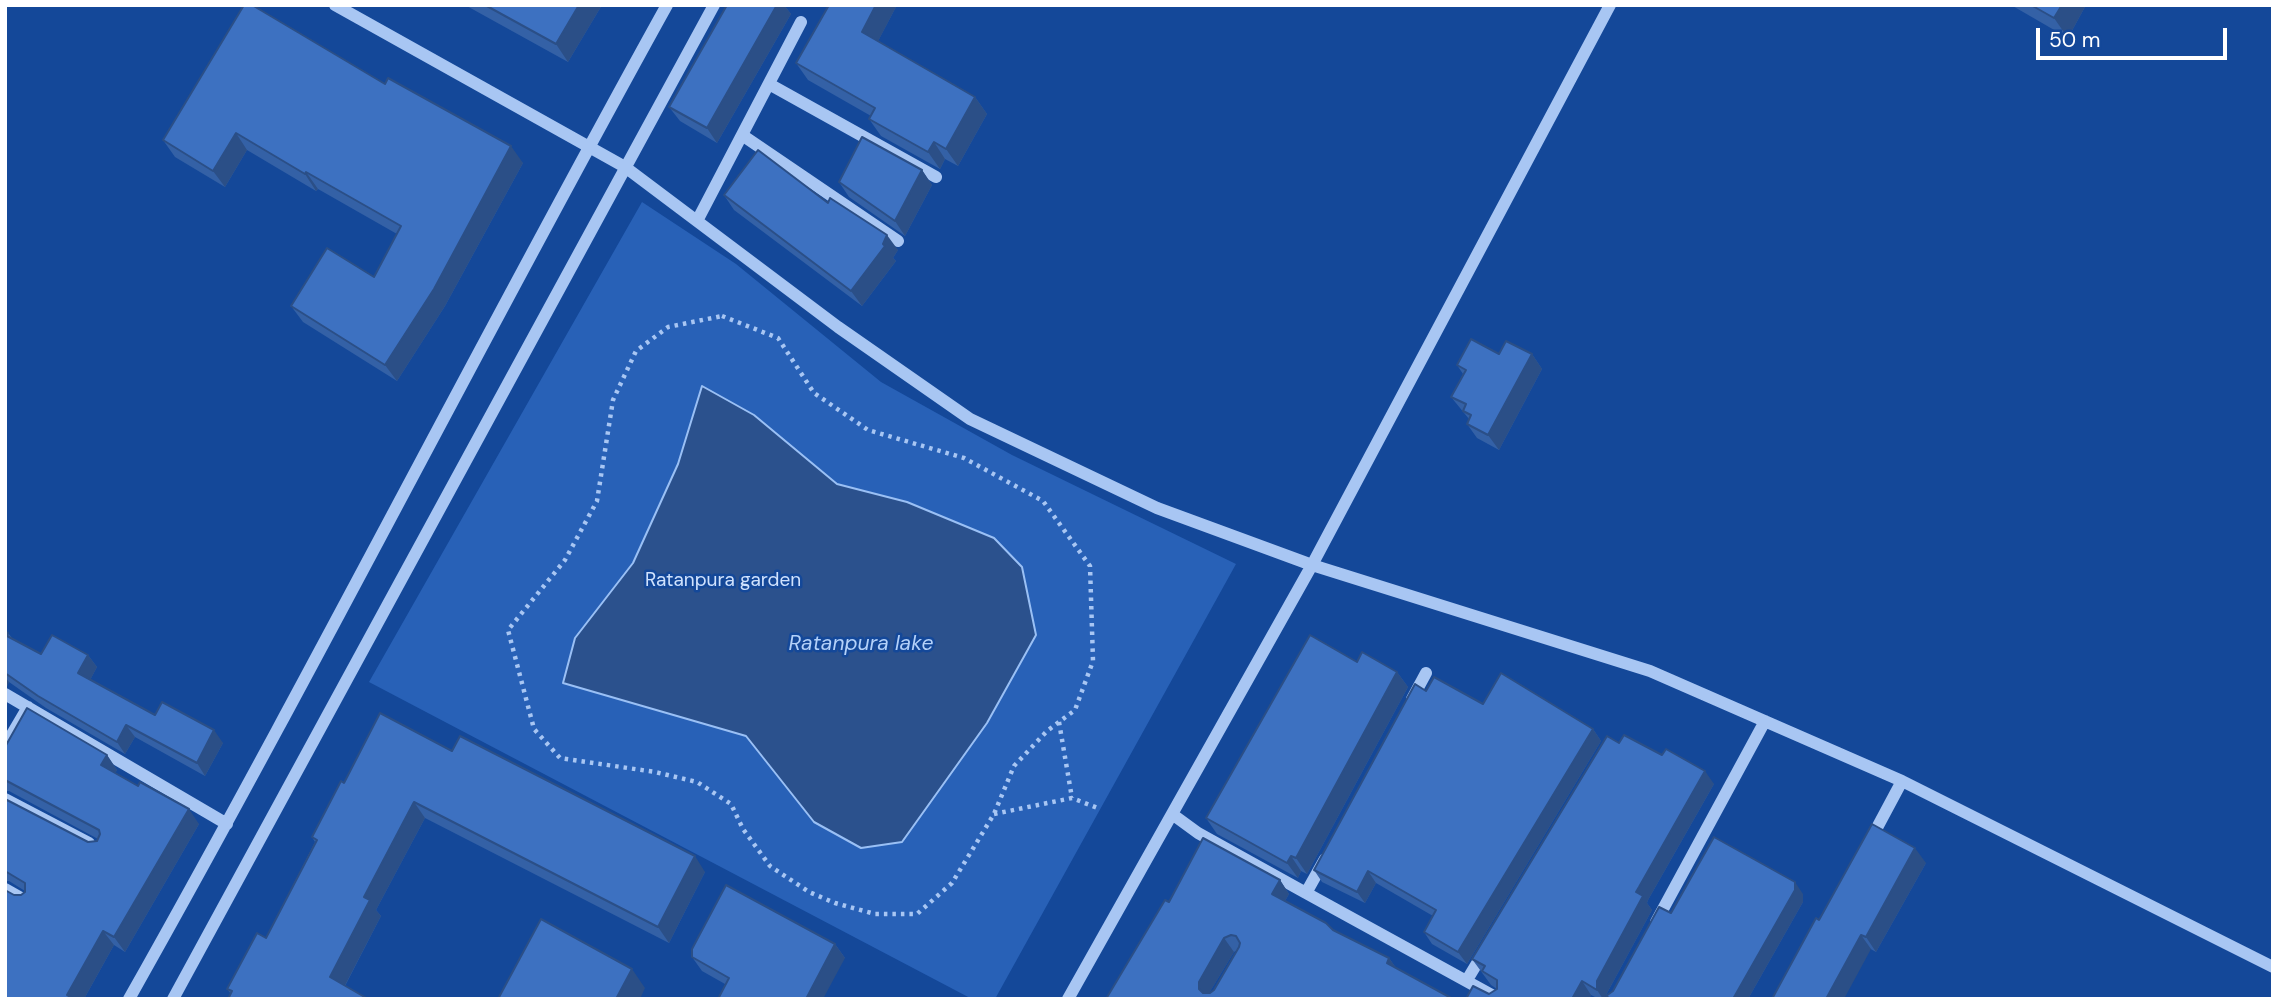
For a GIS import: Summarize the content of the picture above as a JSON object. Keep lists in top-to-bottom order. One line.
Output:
{"water":["Ratanpura lake"],"parks":["Ratanpura garden"],"scale_bar":"50 m"}
